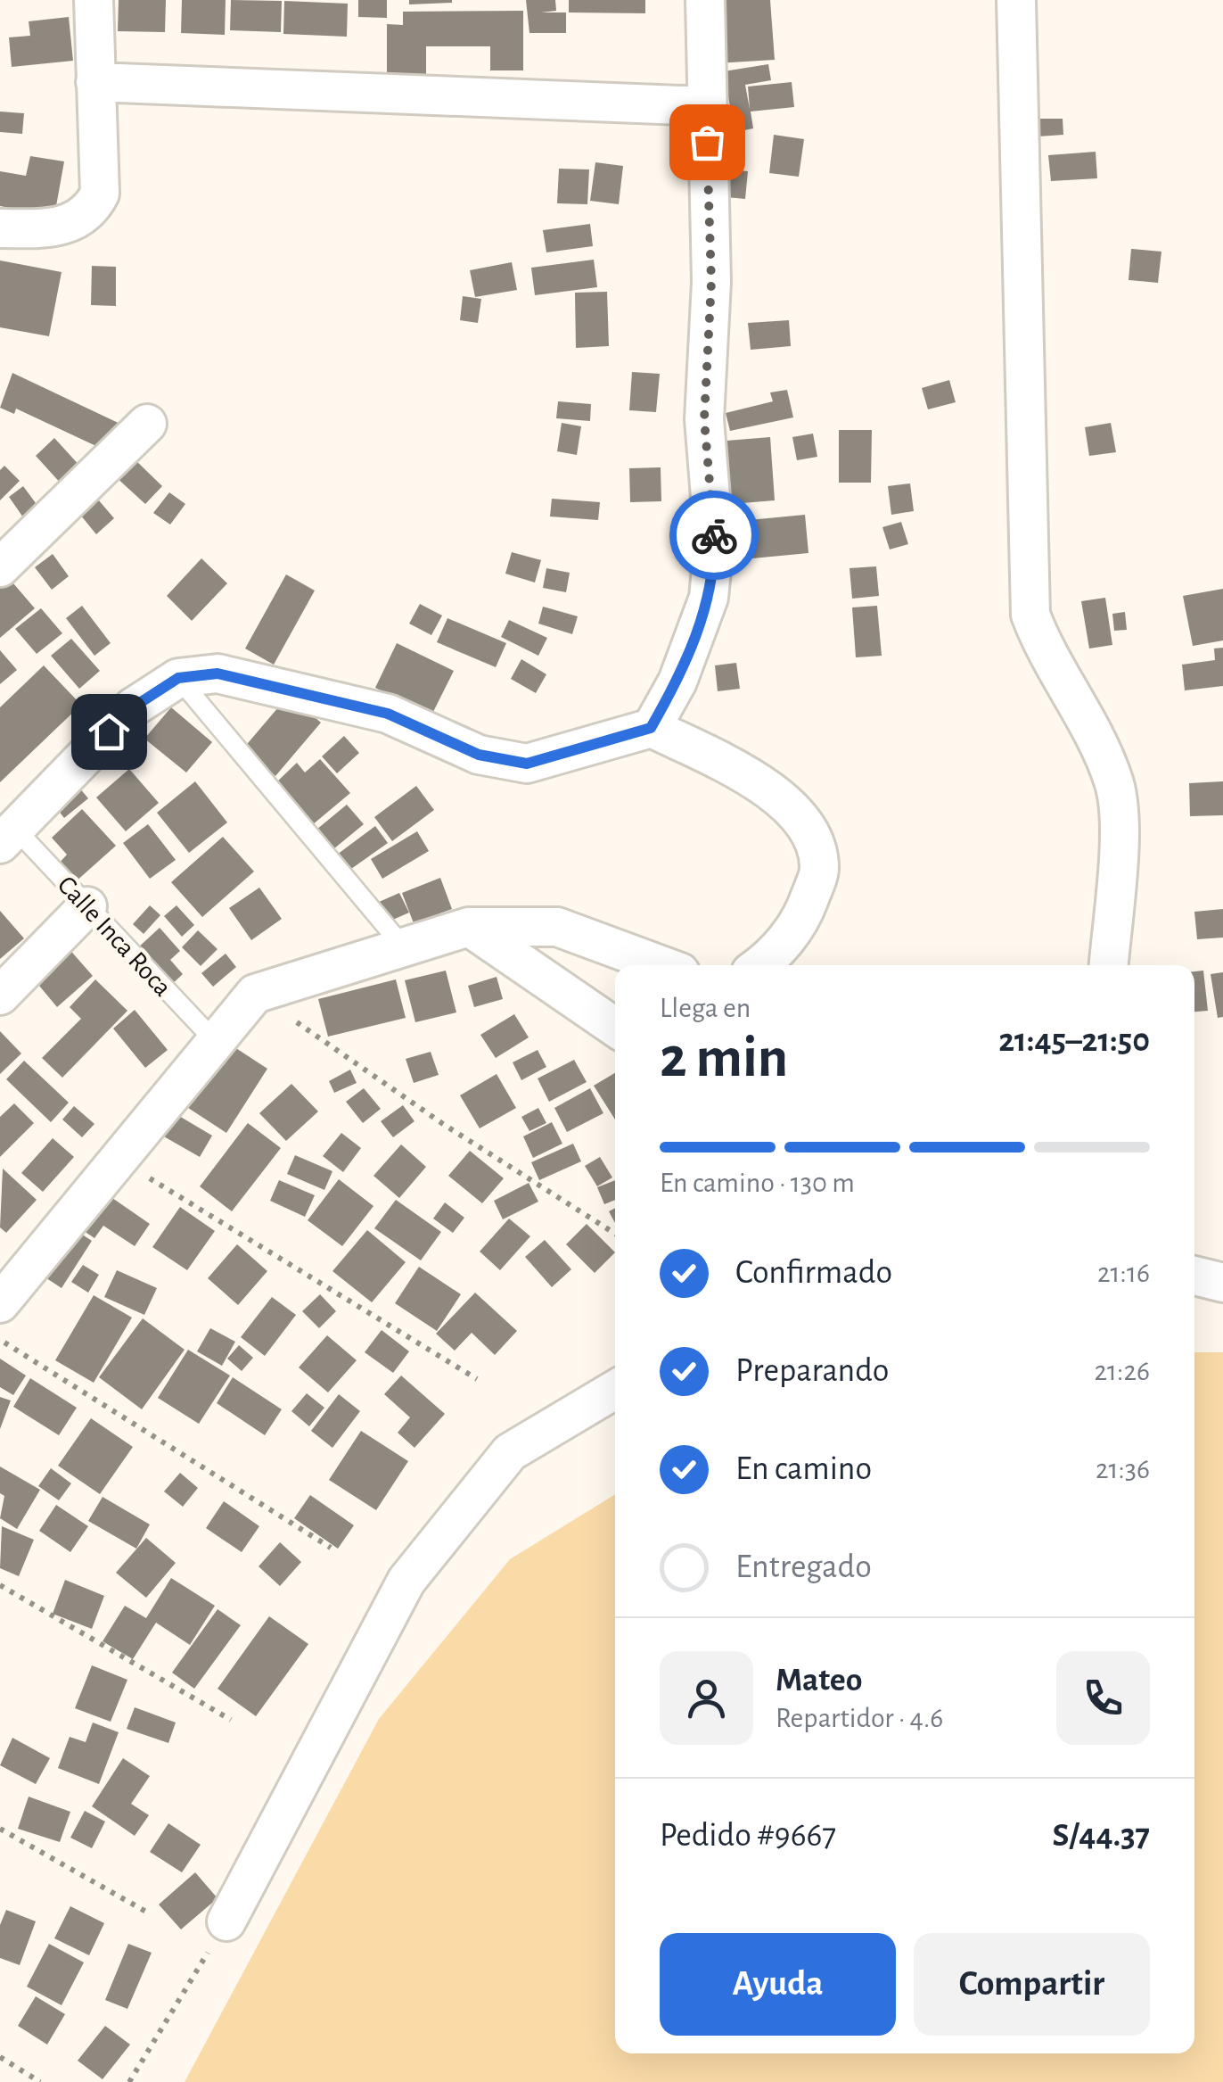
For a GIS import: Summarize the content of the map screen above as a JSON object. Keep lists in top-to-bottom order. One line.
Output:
{"streets":{"lane":["Calle Inca Roca"]},"page":{"heading":["2 min","Llega en","21:45–21:50"],"panel":["Mateo","Repartidor · 4.6","Pedido #9667","S/44.37"],"bar":"En camino · 130 m","list":[["Confirmado","21:16"],["Preparando","21:26"],["En camino","21:36"],"Entregado"],"buttons":["Ayuda","Compartir"]}}
